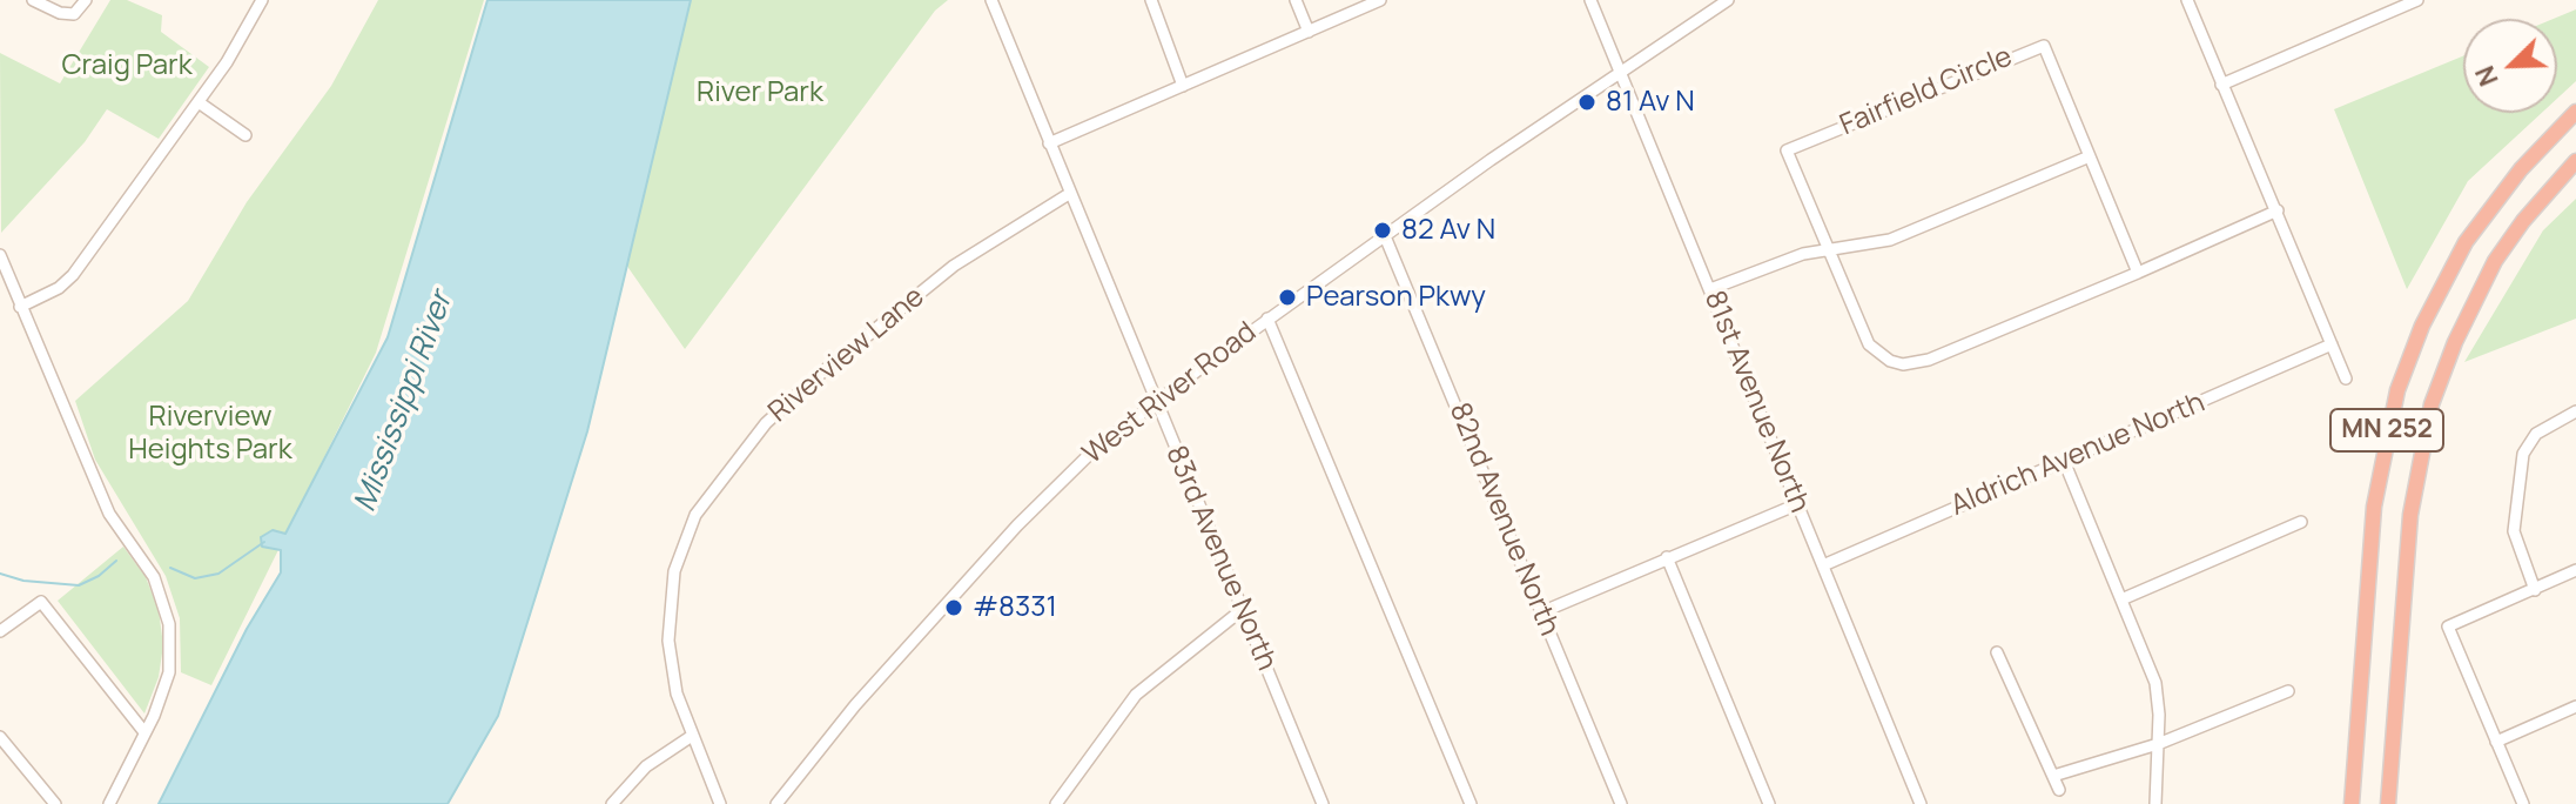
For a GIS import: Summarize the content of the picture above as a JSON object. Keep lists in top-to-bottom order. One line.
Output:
{"streets":{"highway":["MN 252"],"street":["Fairfield Circle","Riverview Lane","West River Road","81st Avenue North","Aldrich Avenue North","82nd Avenue North","83rd Avenue North"]},"crossings":[["Riverview Lane","83rd Avenue North"],["West River Road","81st Avenue North"],["West River Road","82nd Avenue North"],["West River Road","83rd Avenue North"],["81st Avenue North","Aldrich Avenue North"]],"water":["Mississippi River"],"parks":["Craig Park","River Park","Riverview Heights Park"],"places":["81 Av N","82 Av N","Pearson Pkwy","#8331"],"north":"bottom left"}
